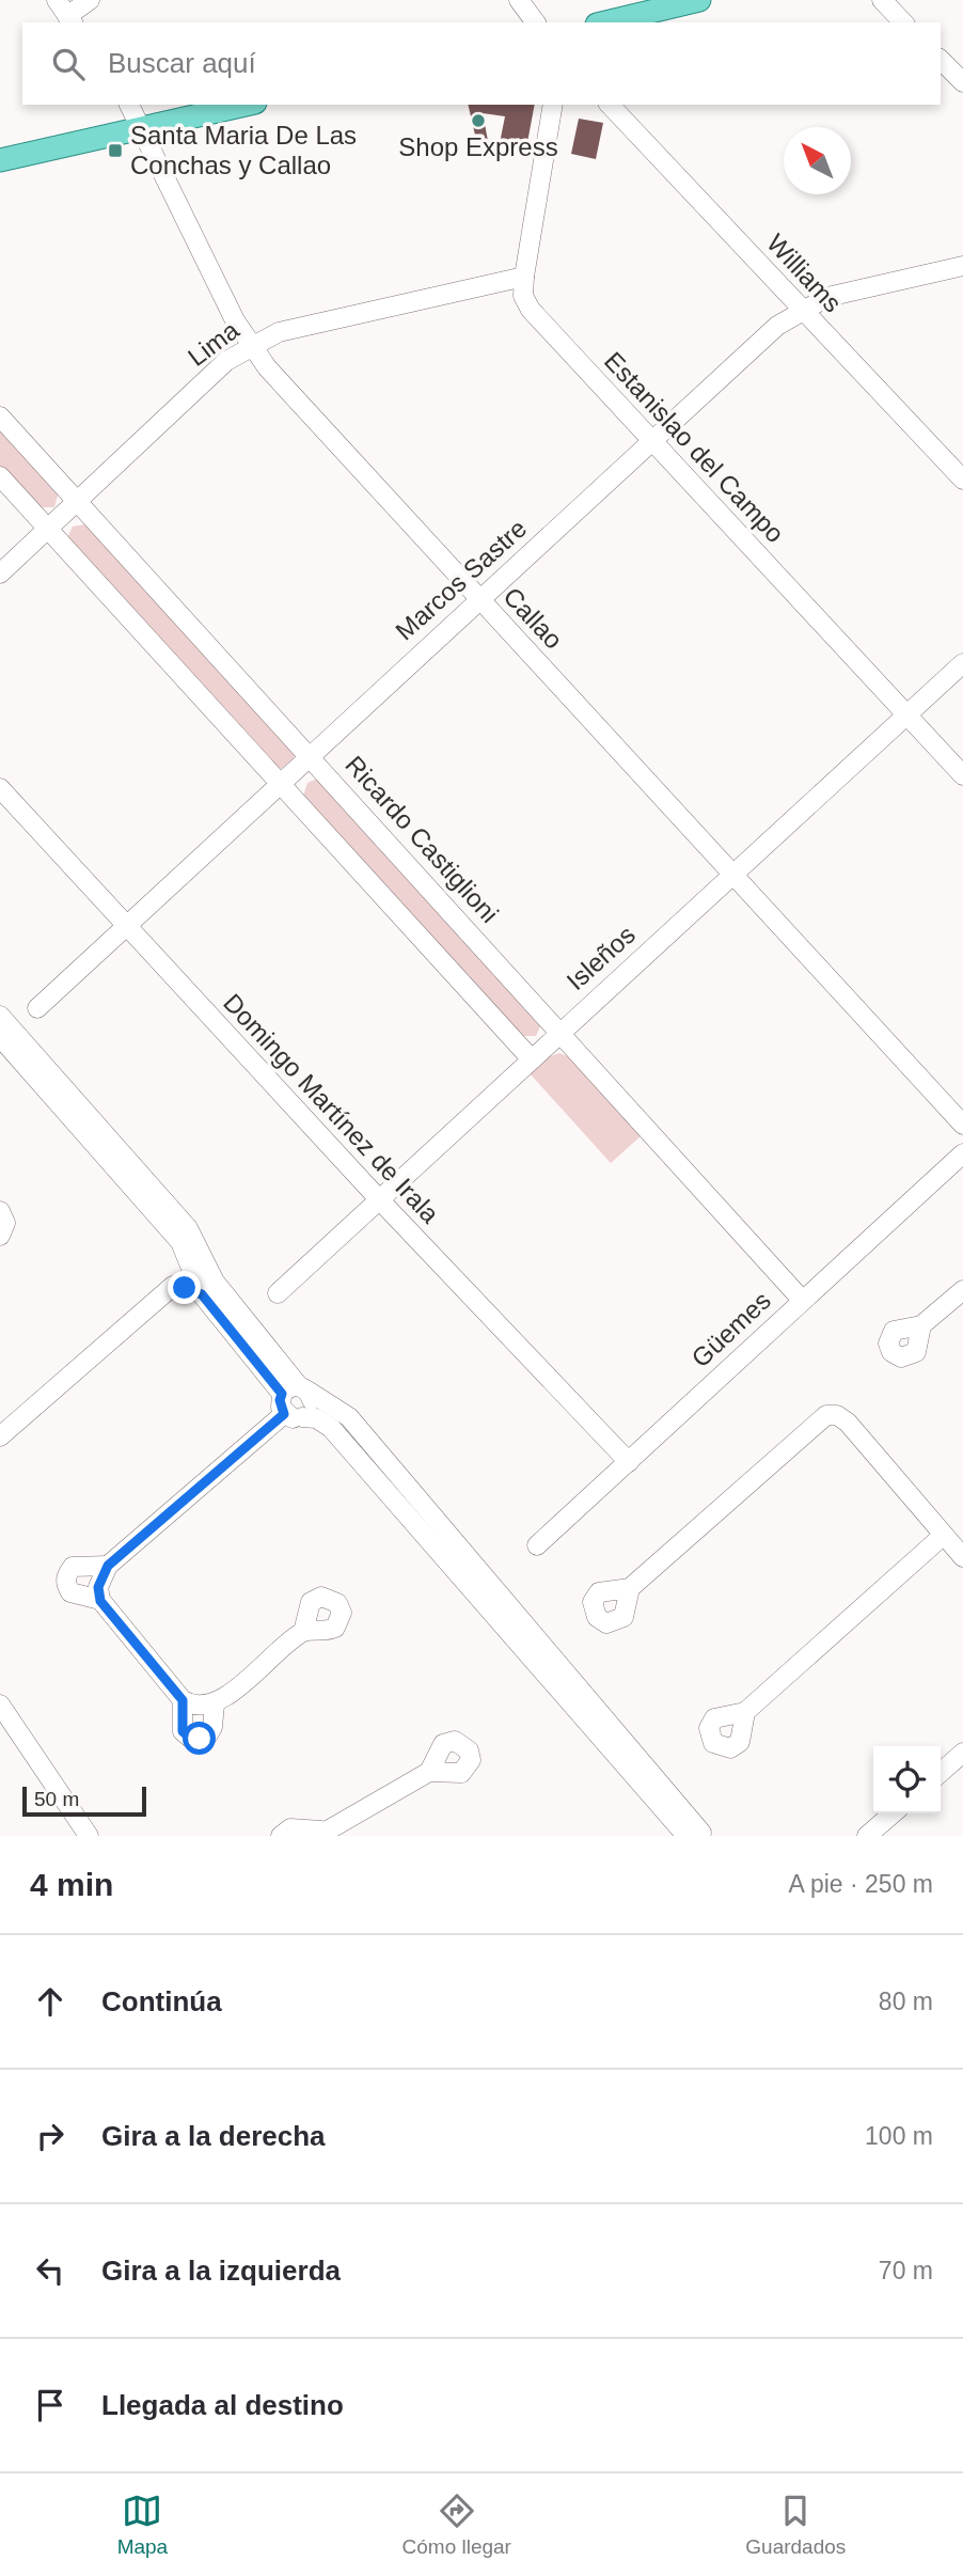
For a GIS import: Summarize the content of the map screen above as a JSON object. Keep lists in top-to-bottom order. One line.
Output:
{"streets":{"street":["Williams","Lima","Estanislao del Campo","Marcos Sastre","Callao","Ricardo Castiglioni","Isleños","Domingo Martínez de Irala","Güemes"]},"crossings":[["Williams","Marcos Sastre"],["Lima","Estanislao del Campo"],["Lima","Callao"],["Lima","Ricardo Castiglioni"],["Estanislao del Campo","Marcos Sastre"],["Estanislao del Campo","Isleños"],["Marcos Sastre","Callao"],["Marcos Sastre","Ricardo Castiglioni"],["Marcos Sastre","Domingo Martínez de Irala"],["Callao","Isleños"],["Ricardo Castiglioni","Isleños"],["Ricardo Castiglioni","Güemes"],["Isleños","Domingo Martínez de Irala"],["Domingo Martínez de Irala","Güemes"]],"places":{"other":["Shop Express"],"transit":["Santa Maria De Las Conchas y Callao"]},"scale_bar":"50 m","north":"top left","page":{"search":"Buscar aquí","scale":"50 m","heading":["4 min","A pie · 250 m"],"list":[["Continúa","80 m"],["Gira a la derecha","100 m"],["Gira a la izquierda","70 m"],"Llegada al destino"],"nav":["Mapa","Cómo llegar","Guardados"]}}
